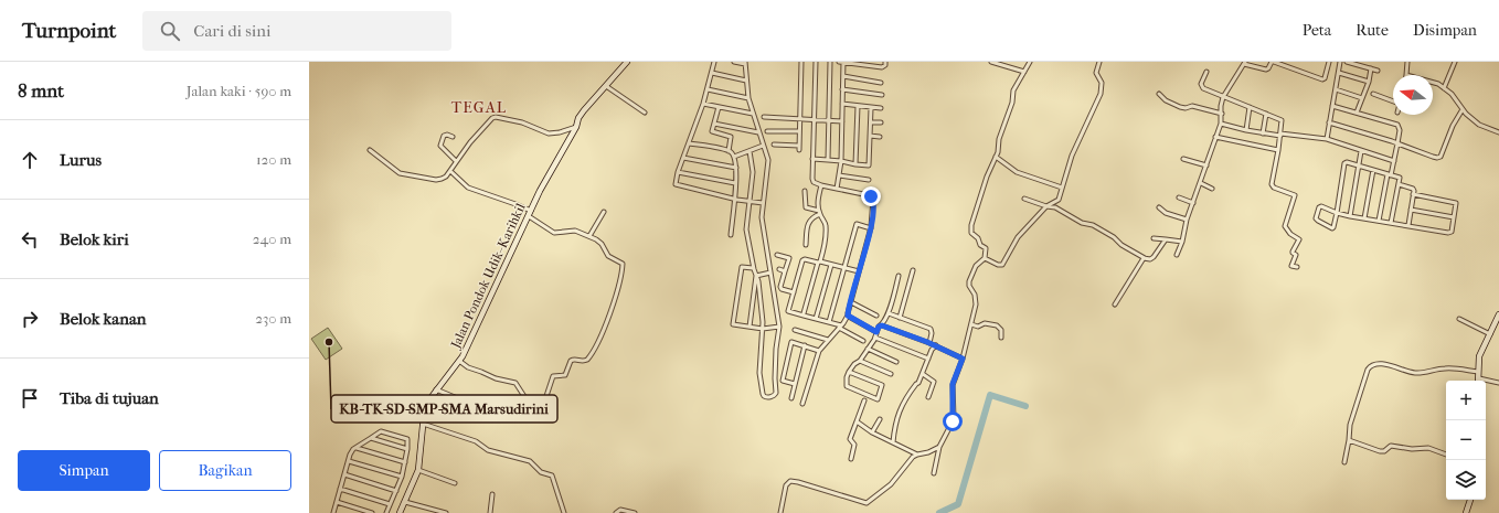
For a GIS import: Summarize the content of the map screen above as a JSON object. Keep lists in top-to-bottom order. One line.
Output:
{"streets":{"street":["Jalan Pondok Udik–Karihkil"]},"districts":["TEGAL"],"places":["KB-TK-SD-SMP-SMA Marsudirini"],"north":"left","page":{"header":"Turnpoint","search":"Cari di sini","nav":["Peta","Rute","Disimpan"],"heading":["8 mnt","Jalan kaki · 590 m"],"list":[["Lurus","120 m"],["Belok kiri","240 m"],["Belok kanan","230 m"],"Tiba di tujuan"],"map_buttons":["+","−"],"buttons":["Simpan","Bagikan"]}}
